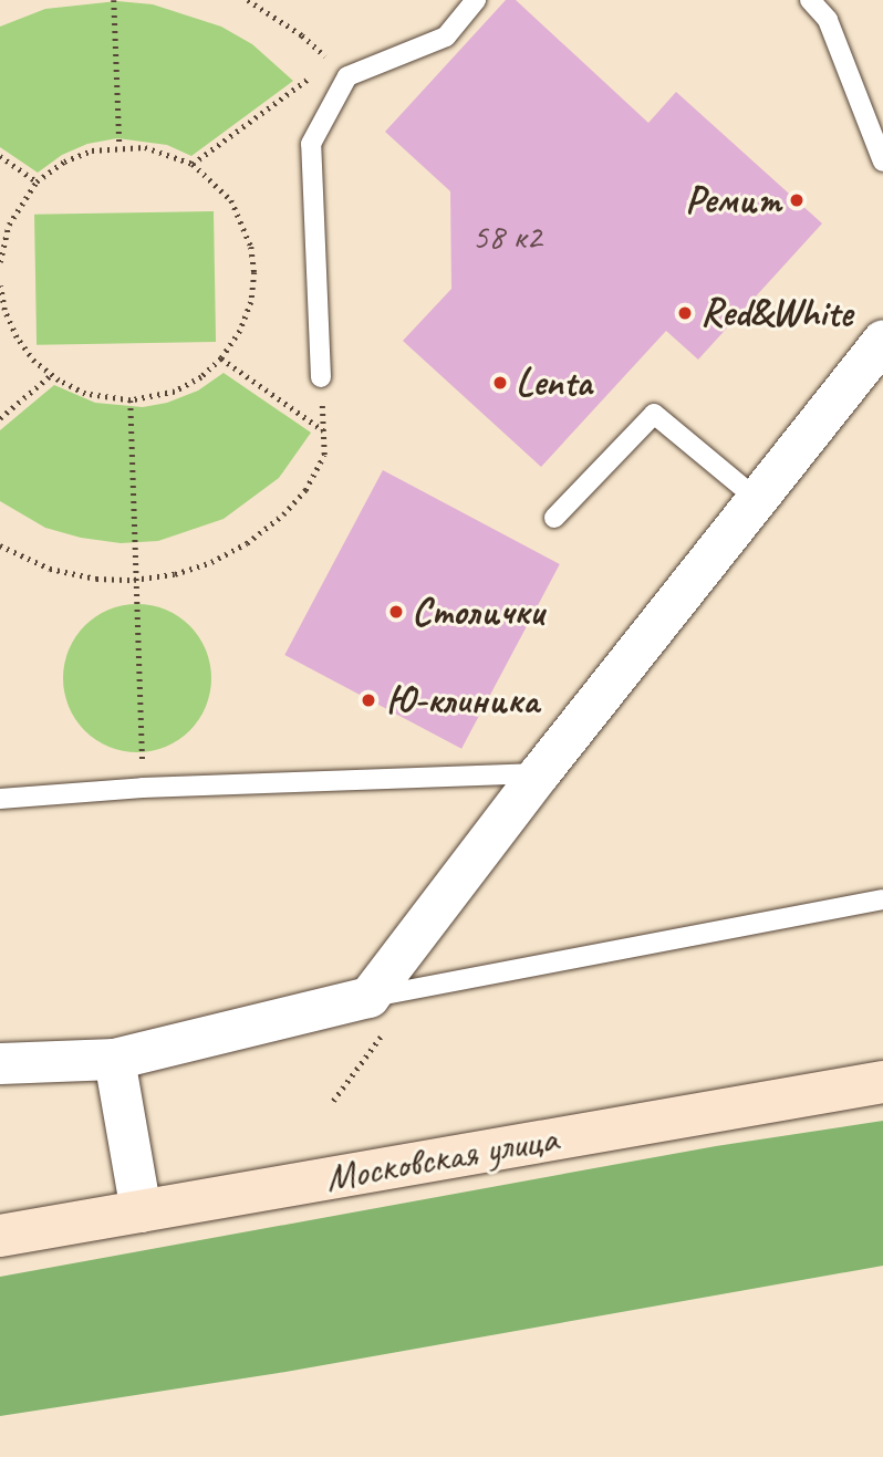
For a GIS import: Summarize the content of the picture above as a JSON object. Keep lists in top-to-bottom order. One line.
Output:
{"streets":{"main road":["Московская улица"]},"places":["Ремит","Red&White","Lenta","Столички","Ю-клиника"],"house_numbers":["58 к2"]}
